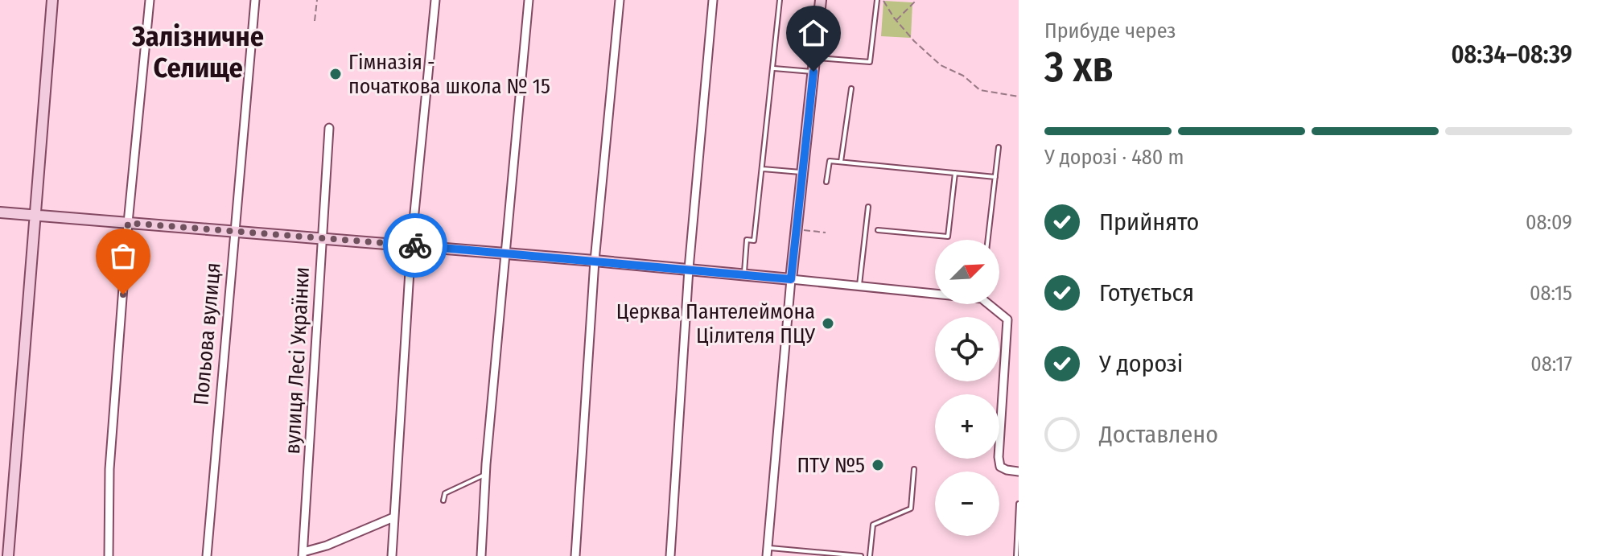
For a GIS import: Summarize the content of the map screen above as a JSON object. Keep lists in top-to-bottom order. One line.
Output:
{"streets":{"street":["Польова вулиця","вулиця Лесі Українки"]},"districts":["Залізничне Селище"],"places":["Гімназія - початкова школа № 15","Церква Пантелеймона Цілителя ПЦУ","ПТУ №5"],"north":"top right","page":{"heading":["3 хв","Прибуде через","08:34–08:39"],"bar":"У дорозі · 480 m","list":[["Прийнято","08:09"],["Готується","08:15"],["У дорозі","08:17"],"Доставлено"],"map_buttons":["+","−"]}}
